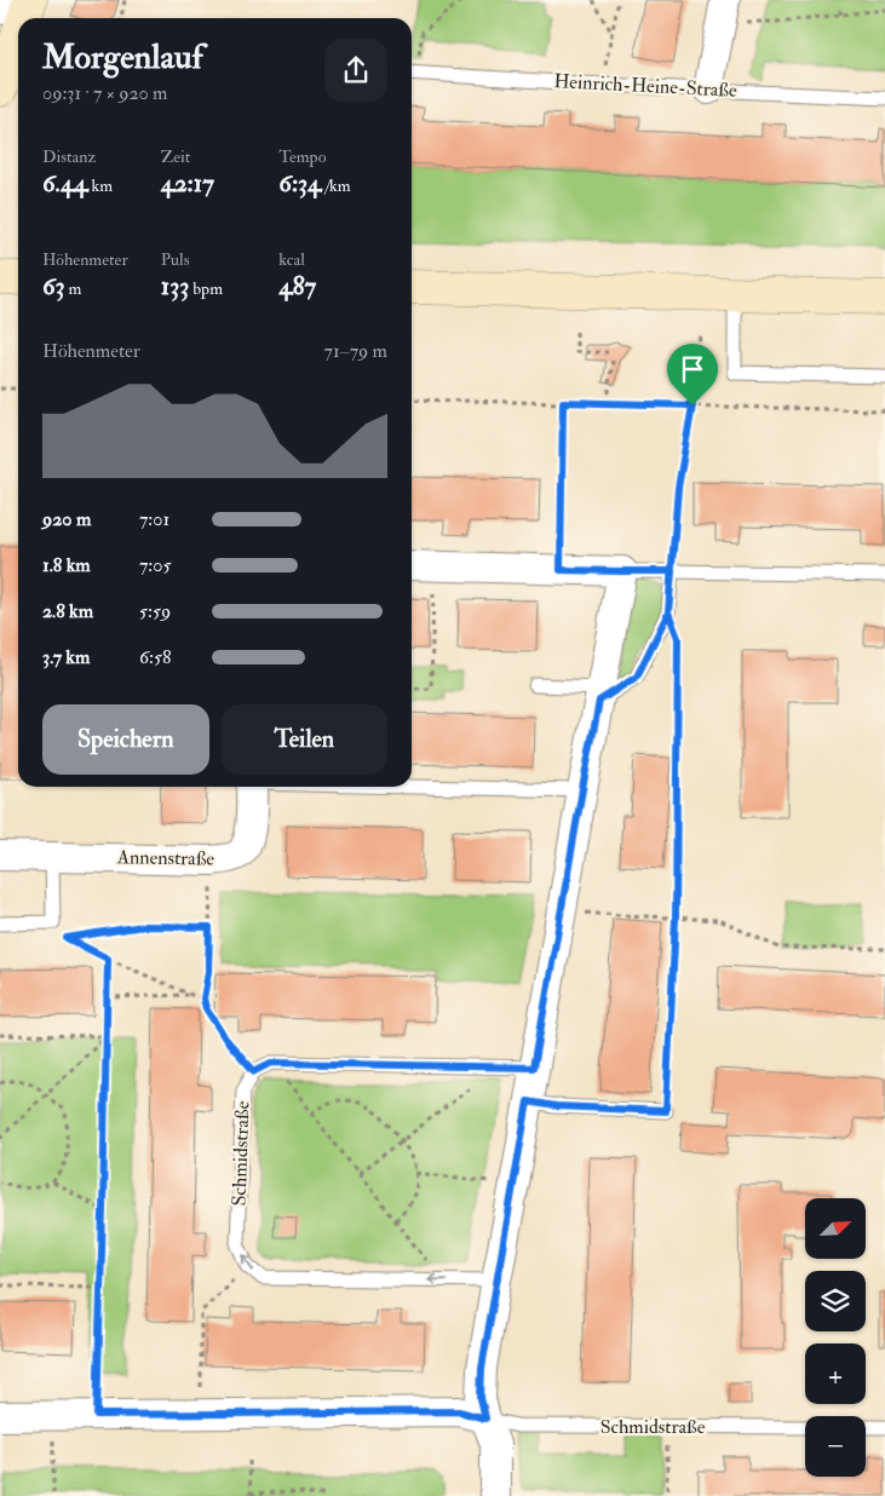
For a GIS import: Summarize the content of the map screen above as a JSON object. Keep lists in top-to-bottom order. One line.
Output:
{"streets":{"street":["Annenstraße"],"lane":["Heinrich-Heine-Straße","Schmidstraße"]},"one_way":["Schmidstraße"],"north":"top right","page":{"heading":["Morgenlauf","09:31 · 7 × 920 m"],"stats":[["Distanz","6.44 km"],["Zeit","42:17"],["Tempo","6:34 /km"],["Höhenmeter","63 m"],["Puls","133 bpm"],["kcal","487"]],"chart":["Höhenmeter","71–79 m"],"list":[{"name":"920 m","note":"7:01"},{"name":"1.8 km","note":"7:05"},{"name":"2.8 km","note":"5:59"},{"name":"3.7 km","note":"6:58"}],"buttons":["Speichern","Teilen"],"map_buttons":["+","−"]}}
